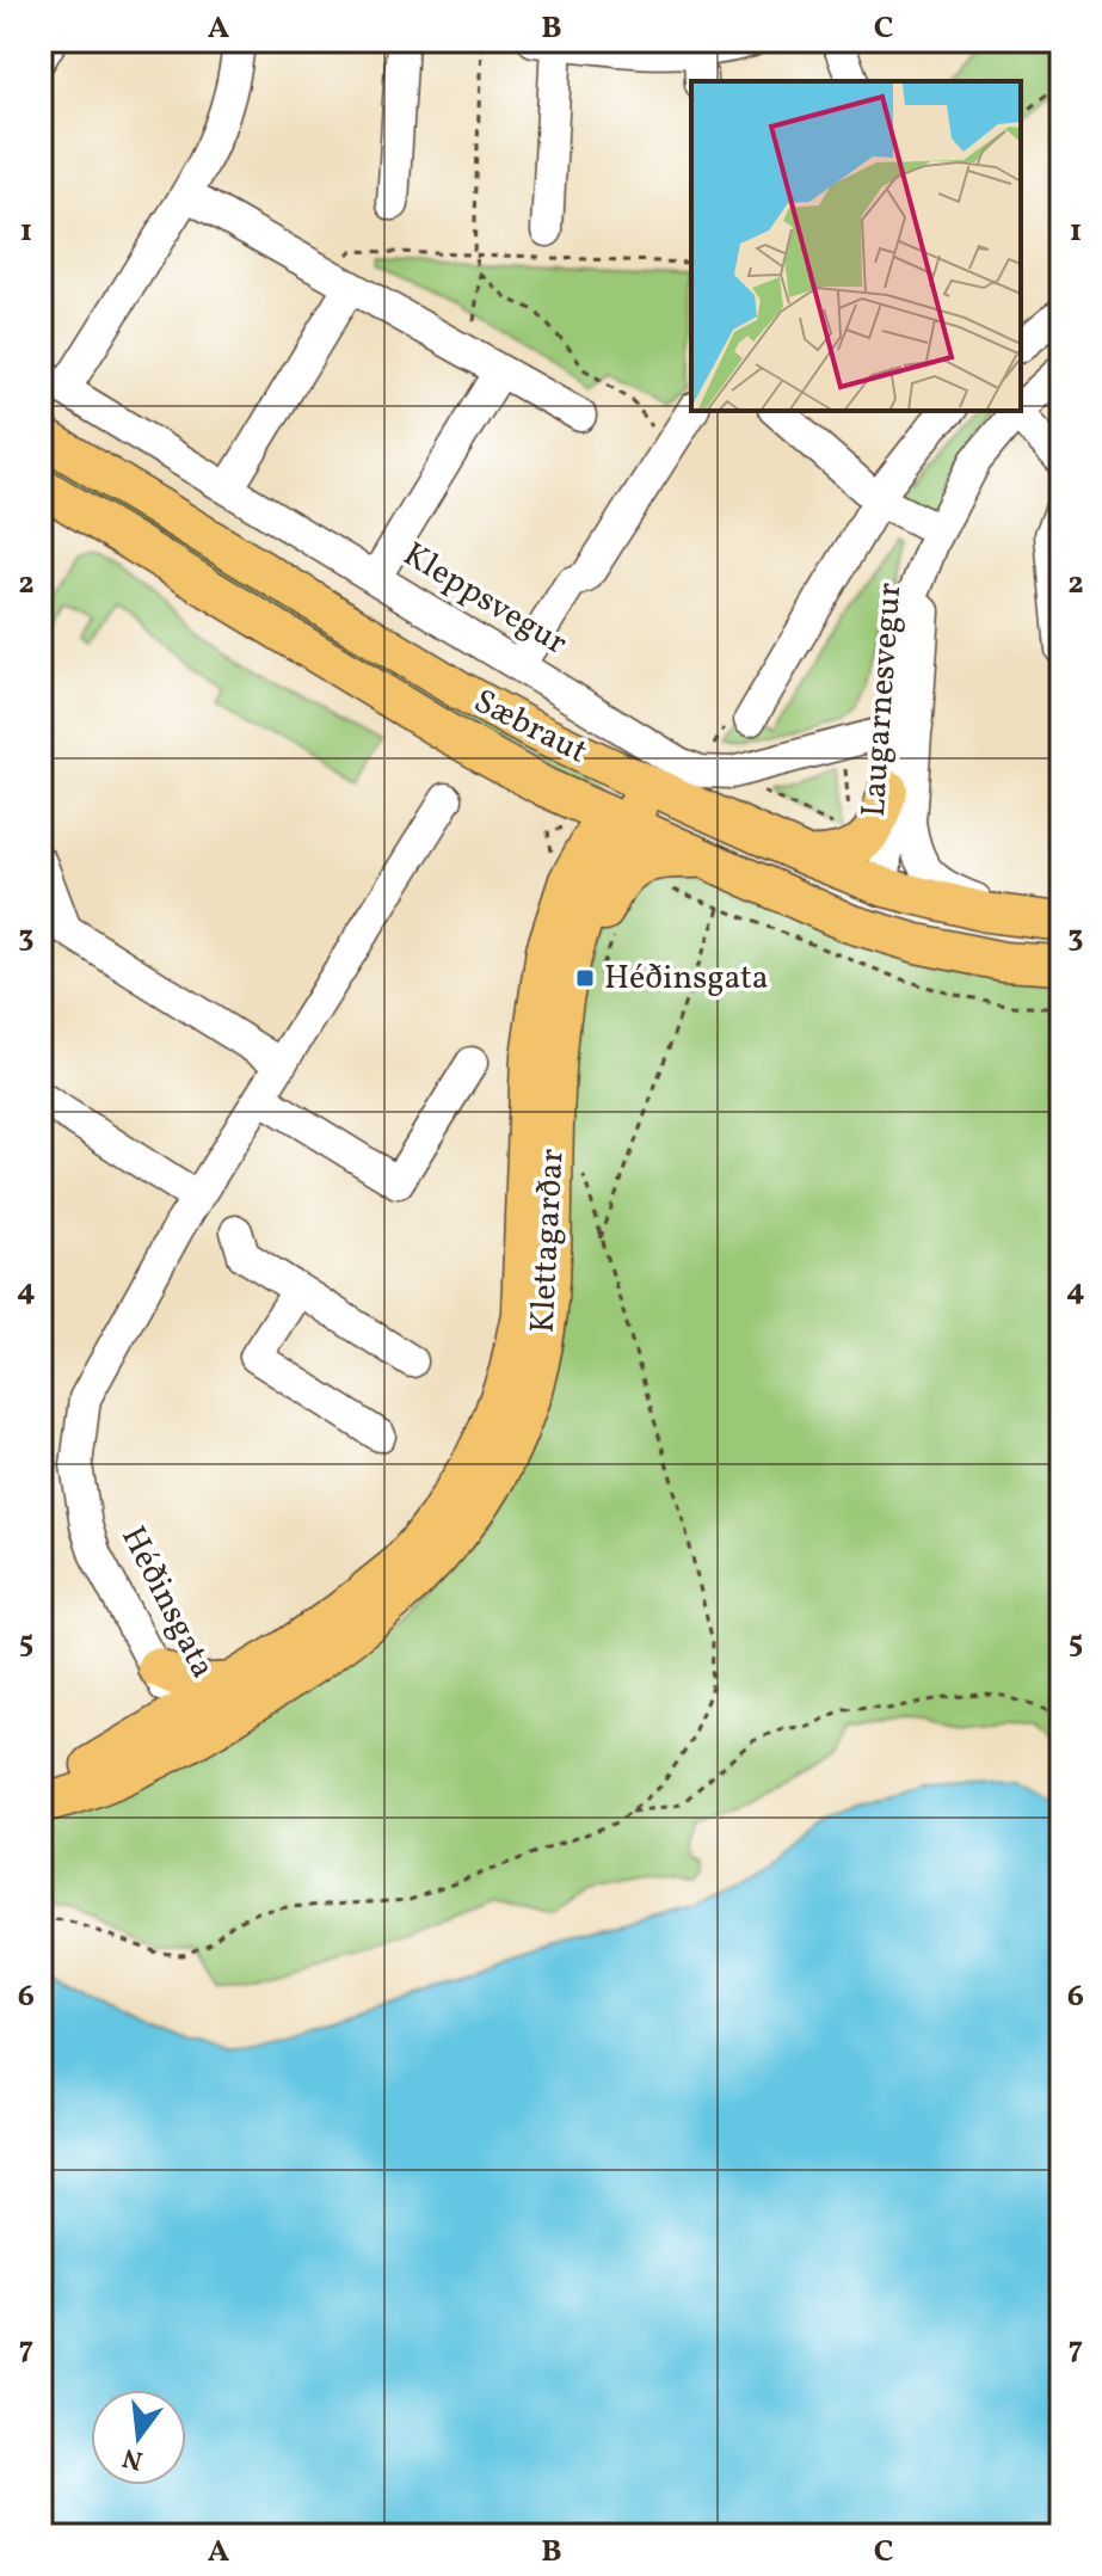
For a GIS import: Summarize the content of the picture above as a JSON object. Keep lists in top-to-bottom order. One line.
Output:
{"streets":{"main road":["Sæbraut","Klettagarðar"],"street":["Kleppsvegur","Laugarnesvegur","Héðinsgata"]},"crossings":[["Kleppsvegur","Laugarnesvegur"],["Laugarnesvegur","Sæbraut"],["Sæbraut","Klettagarðar"],["Klettagarðar","Héðinsgata"]],"places":{"transit":["Héðinsgata"]},"north":"bottom","grid":{"columns":["A","B","C"],"rows":["1","2","3","4","5","6","7"]}}
